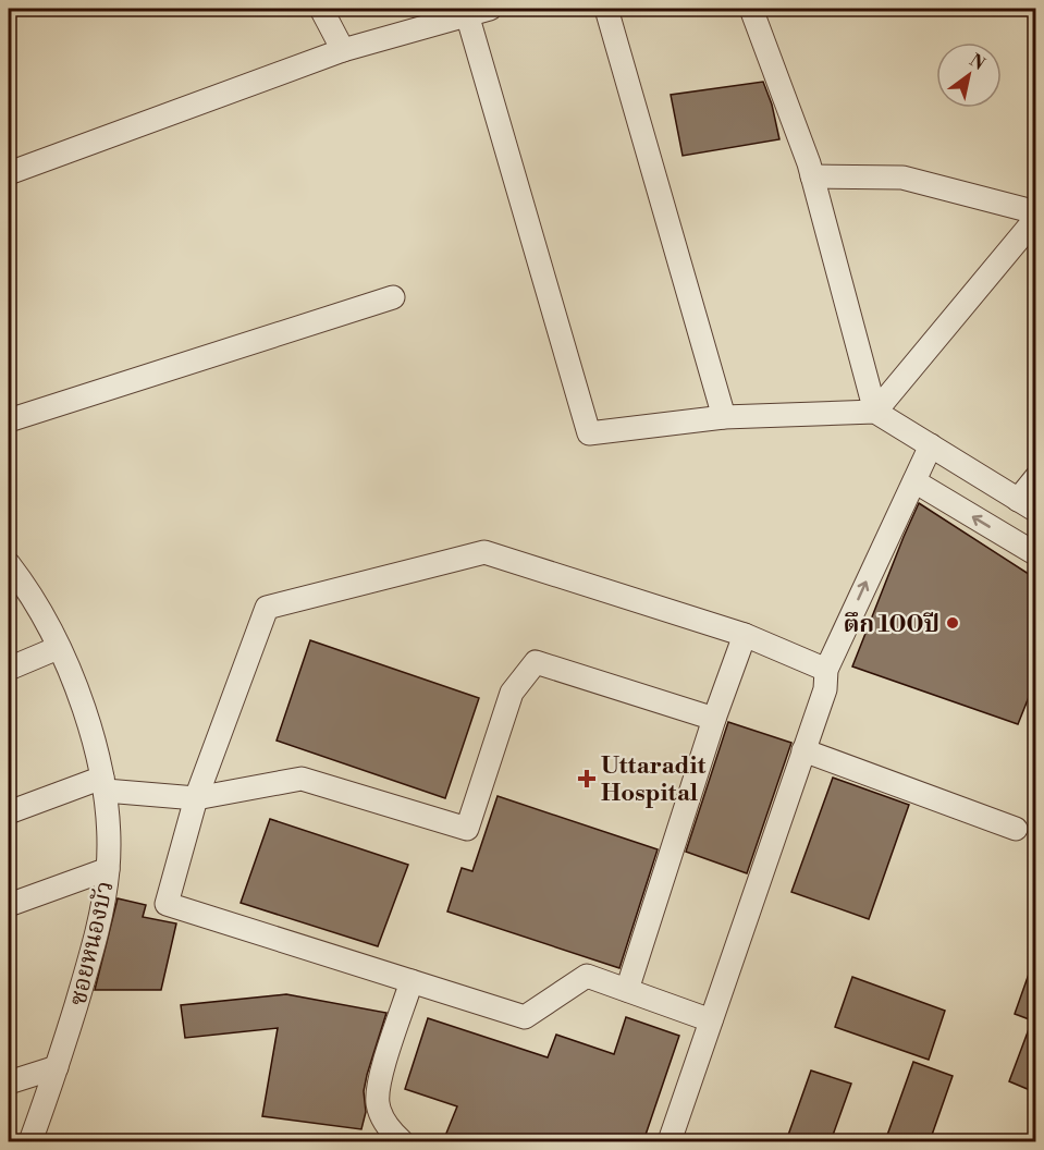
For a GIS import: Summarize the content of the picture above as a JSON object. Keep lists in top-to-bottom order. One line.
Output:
{"streets":{"street":["ซอยหนองบัว"]},"places":{"other":["ตึก 100ปี"],"health":["Uttaradit Hospital"]},"north":"top right"}
